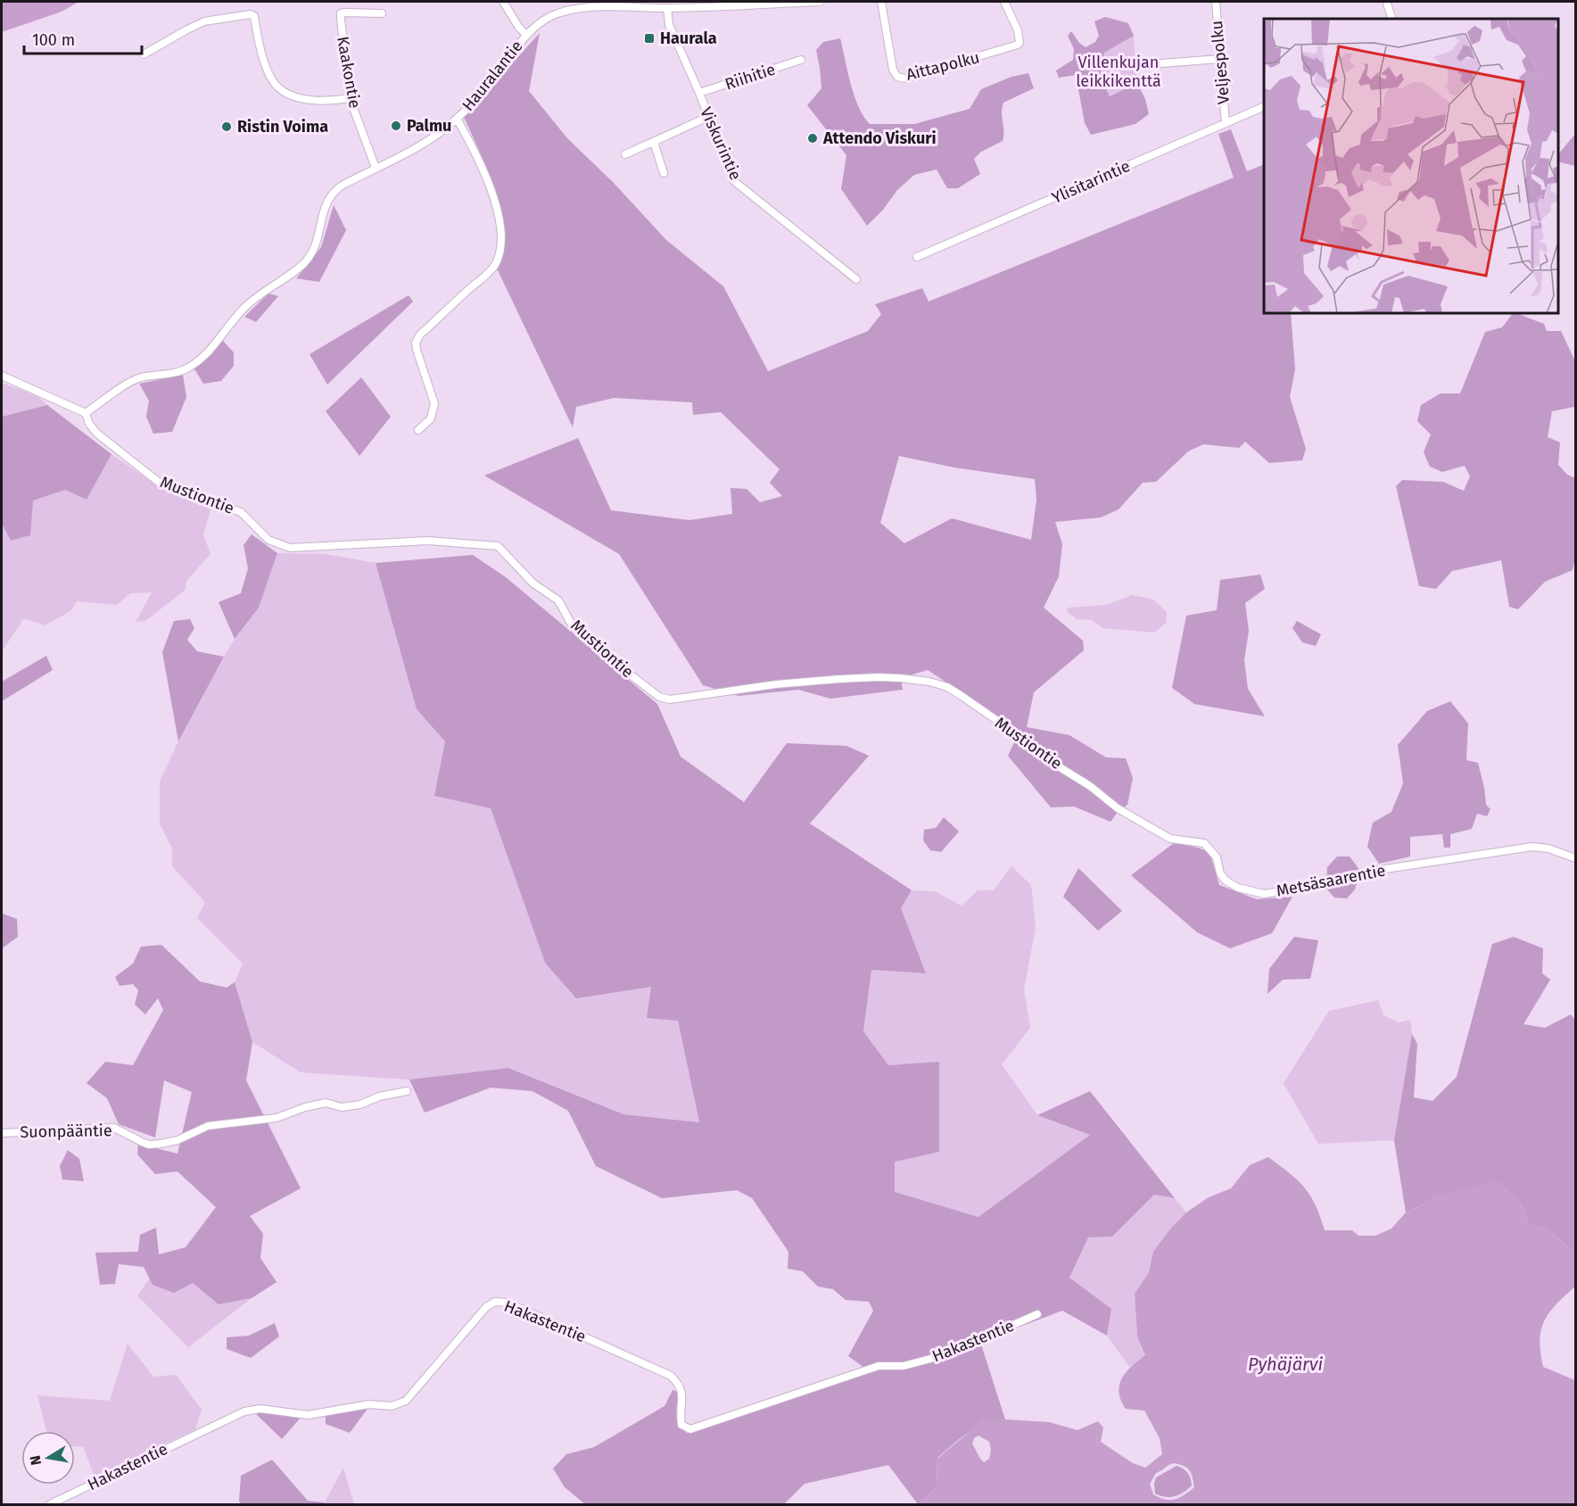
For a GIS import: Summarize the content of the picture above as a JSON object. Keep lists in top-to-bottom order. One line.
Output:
{"streets":{"street":["Veljespolku","Aittapolku","Kaakontie","Hauralantie","Riihitie","Viskurintie","Ylisitarintie","Mustiontie","Metsäsaarentie","Suonpääntie","Hakastentie"]},"crossings":[["Veljespolku","Ylisitarintie"],["Kaakontie","Hauralantie"],["Hauralantie","Viskurintie"],["Hauralantie","Mustiontie"],["Riihitie","Viskurintie"],["Mustiontie","Metsäsaarentie"]],"water":["Pyhäjärvi"],"parks":["Villenkujan leikkikenttä"],"places":{"transit":["Haurala"],"other":["Palmu","Ristin Voima","Attendo Viskuri"]},"scale_bar":"100 m","north":"left"}
